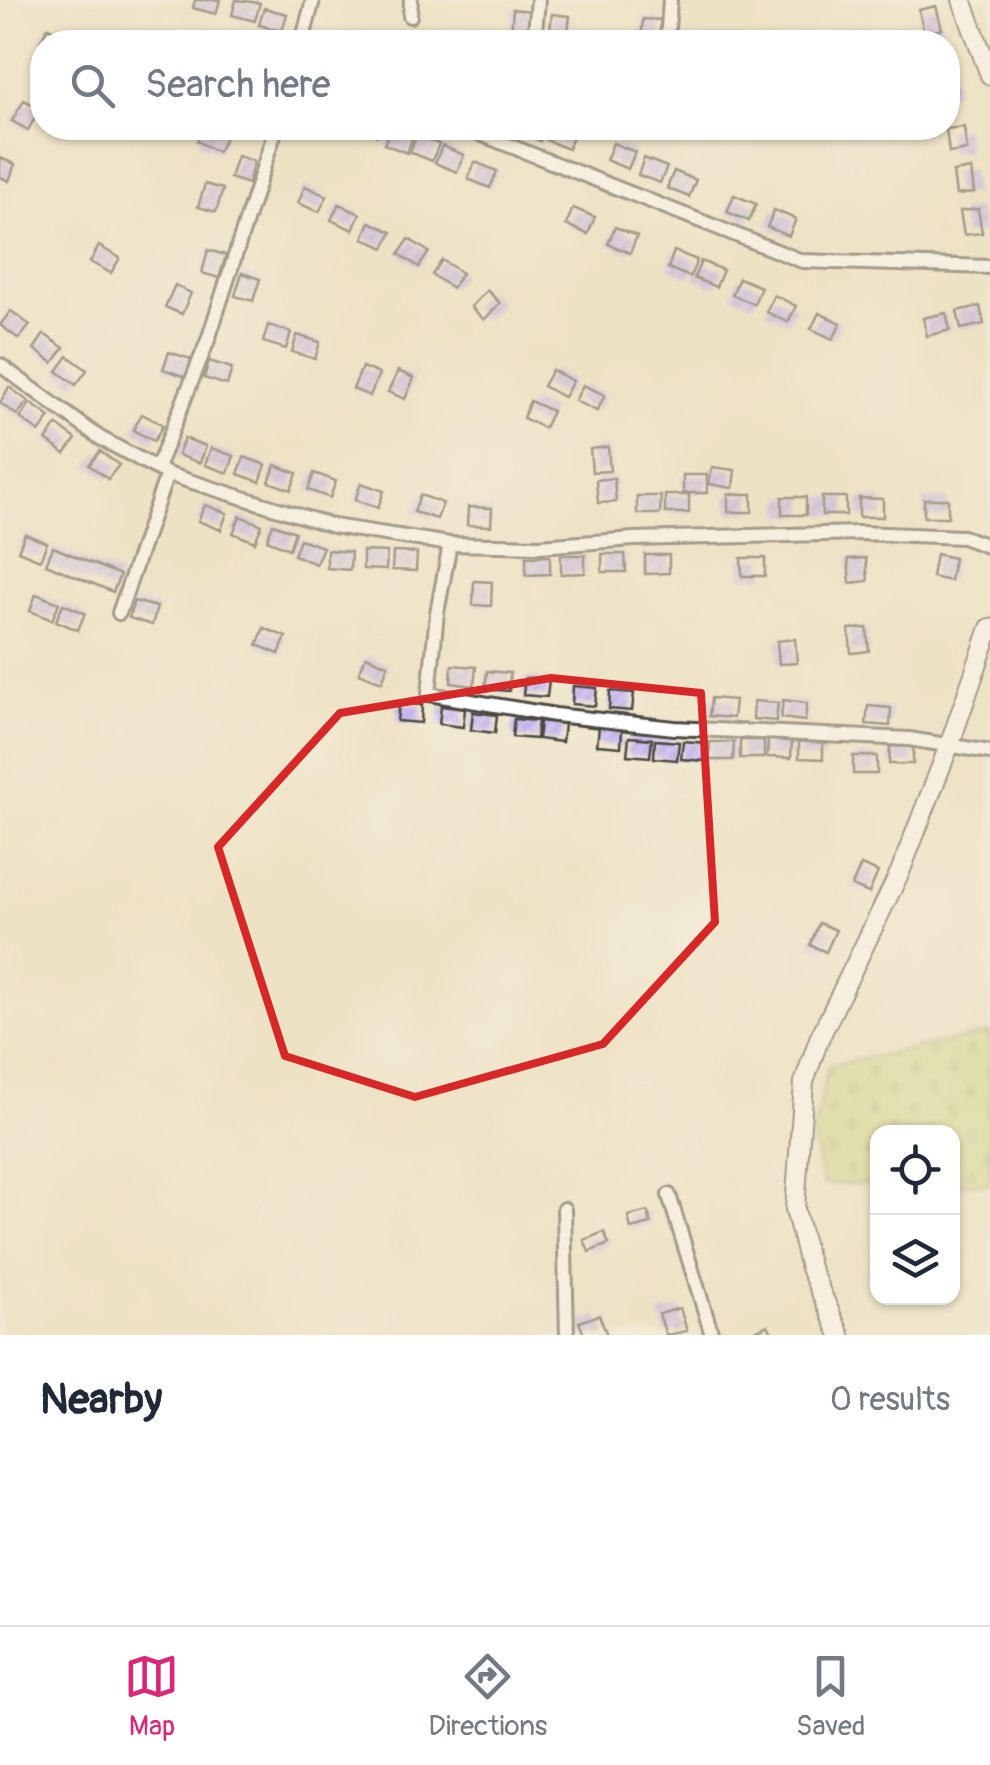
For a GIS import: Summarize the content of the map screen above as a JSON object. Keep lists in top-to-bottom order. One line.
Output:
{"page":{"search":"Search here","heading":["Nearby","0 results"],"nav":["Map","Directions","Saved"]}}
